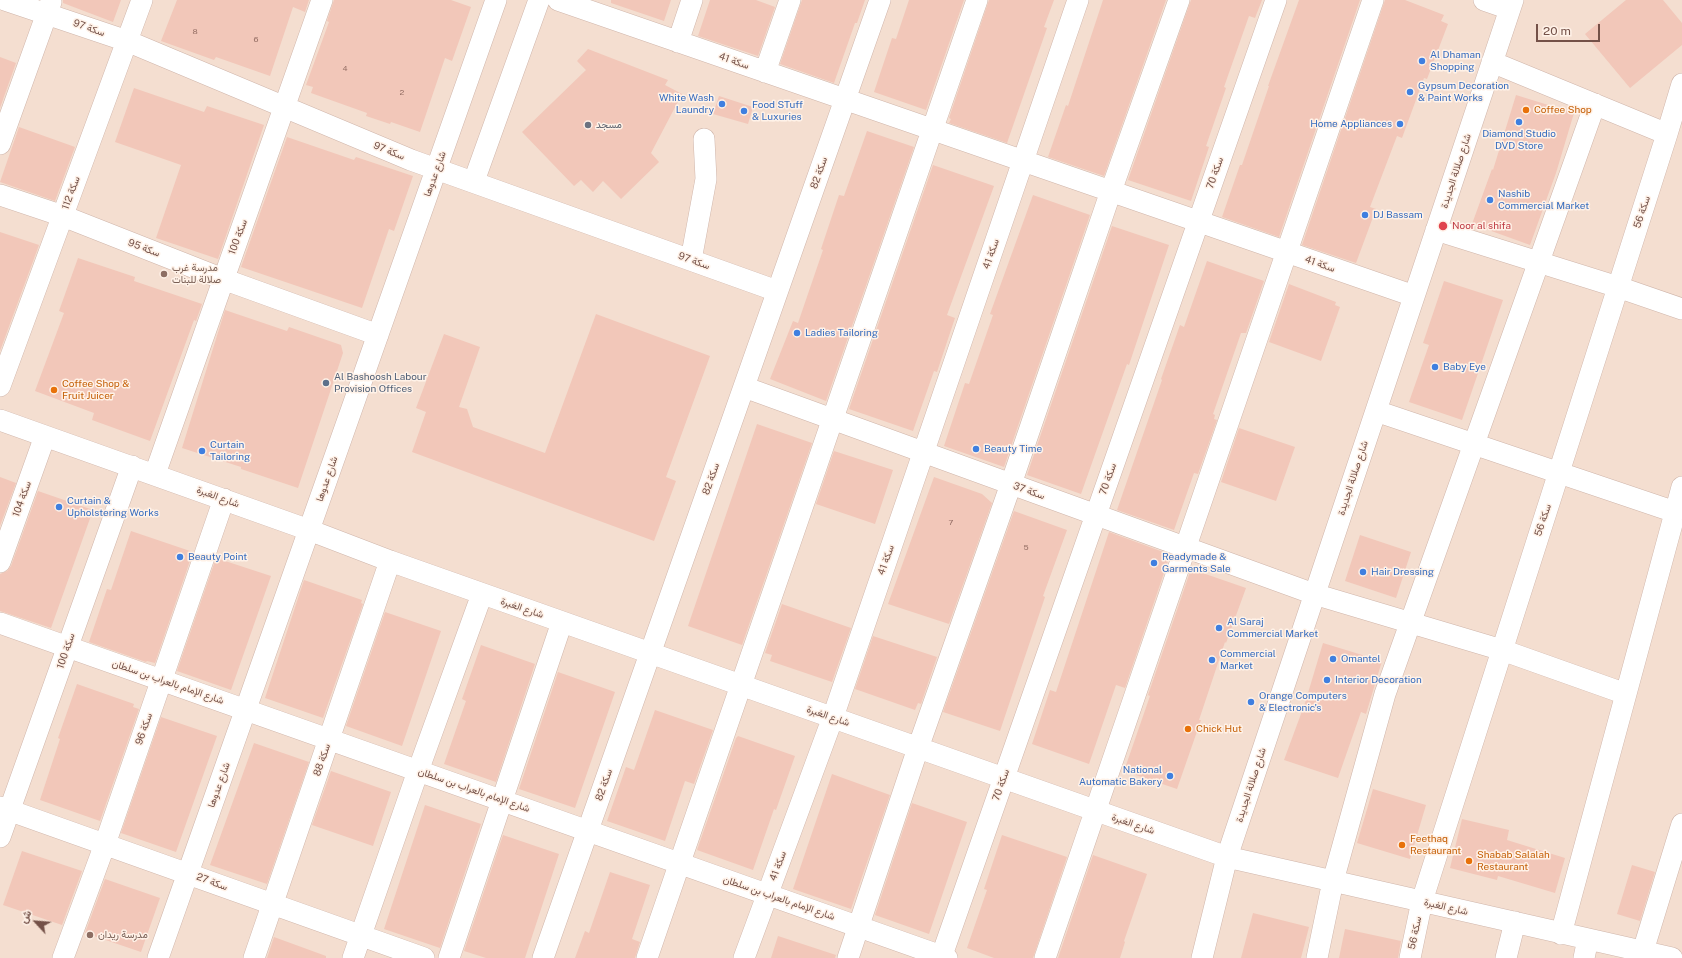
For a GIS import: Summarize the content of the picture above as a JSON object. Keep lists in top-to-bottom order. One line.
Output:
{"streets":{"street":["سكة 97","سكة 41","شارع صلالة الجديدة","سكة 82","سكة 70","شارع عدوها","سكة 112","سكة 56","سكة 100","سكة 95","سكة 37","شارع الغبرة","سكة 104","شارع الإمام بالعراب بن سلطان","سكة 96","سكة 88","سكة 27"]},"crossings":[["سكة 97","سكة 82"],["سكة 97","شارع عدوها"],["سكة 97","سكة 112"],["سكة 97","سكة 100"],["سكة 41","شارع صلالة الجديدة"],["سكة 41","سكة 82"],["سكة 41","سكة 70"],["سكة 41","سكة 37"],["سكة 41","شارع الغبرة"],["سكة 41","شارع الإمام بالعراب بن سلطان"],["شارع صلالة الجديدة","سكة 37"],["شارع صلالة الجديدة","شارع الغبرة"],["سكة 82","سكة 37"],["سكة 82","شارع الغبرة"],["سكة 82","شارع الإمام بالعراب بن سلطان"],["سكة 70","سكة 37"],["سكة 70","شارع الغبرة"],["سكة 70","شارع الإمام بالعراب بن سلطان"],["شارع عدوها","سكة 95"],["شارع عدوها","شارع الغبرة"],["شارع عدوها","شارع الإمام بالعراب بن سلطان"],["شارع عدوها","سكة 27"],["سكة 112","سكة 95"],["سكة 56","سكة 37"],["سكة 56","شارع الغبرة"],["سكة 100","سكة 95"],["سكة 100","شارع الغبرة"],["سكة 100","شارع الإمام بالعراب بن سلطان"],["سكة 100","سكة 27"],["شارع الغبرة","سكة 104"],["شارع الغبرة","سكة 96"],["شارع الغبرة","سكة 88"],["شارع الإمام بالعراب بن سلطان","سكة 96"],["شارع الإمام بالعراب بن سلطان","سكة 88"],["سكة 96","سكة 27"],["سكة 88","سكة 27"]],"places":["Al Dhaman Shopping","Gypsum Decoration & Paint Works","White Wash Laundry","Coffee Shop","Food STuff & Luxuries","Diamond Studio DVD Store","Home Appliances","مسجد","Nashib Commercial Market","DJ Bassam","Noor al shifa","مدرسة غرب صلالة للبنات","Ladies Tailoring","Baby Eye","Al Bashoosh Labour Provision Offices","Coffee Shop & Fruit Juicer","Beauty Time","Curtain Tailoring","Curtain & Upholstering Works","Beauty Point","Readymade & Garments Sale","Hair Dressing","Al Saraj Commercial Market","Omantel","Commercial Market","Interior Decoration","Orange Computers & Electronic's","Chick Hut","National Automatic Bakery","Feethaq Restaurant","Shabab Salalah Restaurant","مدرسة ريدان"],"house_numbers":["8","6","4","2","7","5"],"scale_bar":"20 m","north":"top left"}
